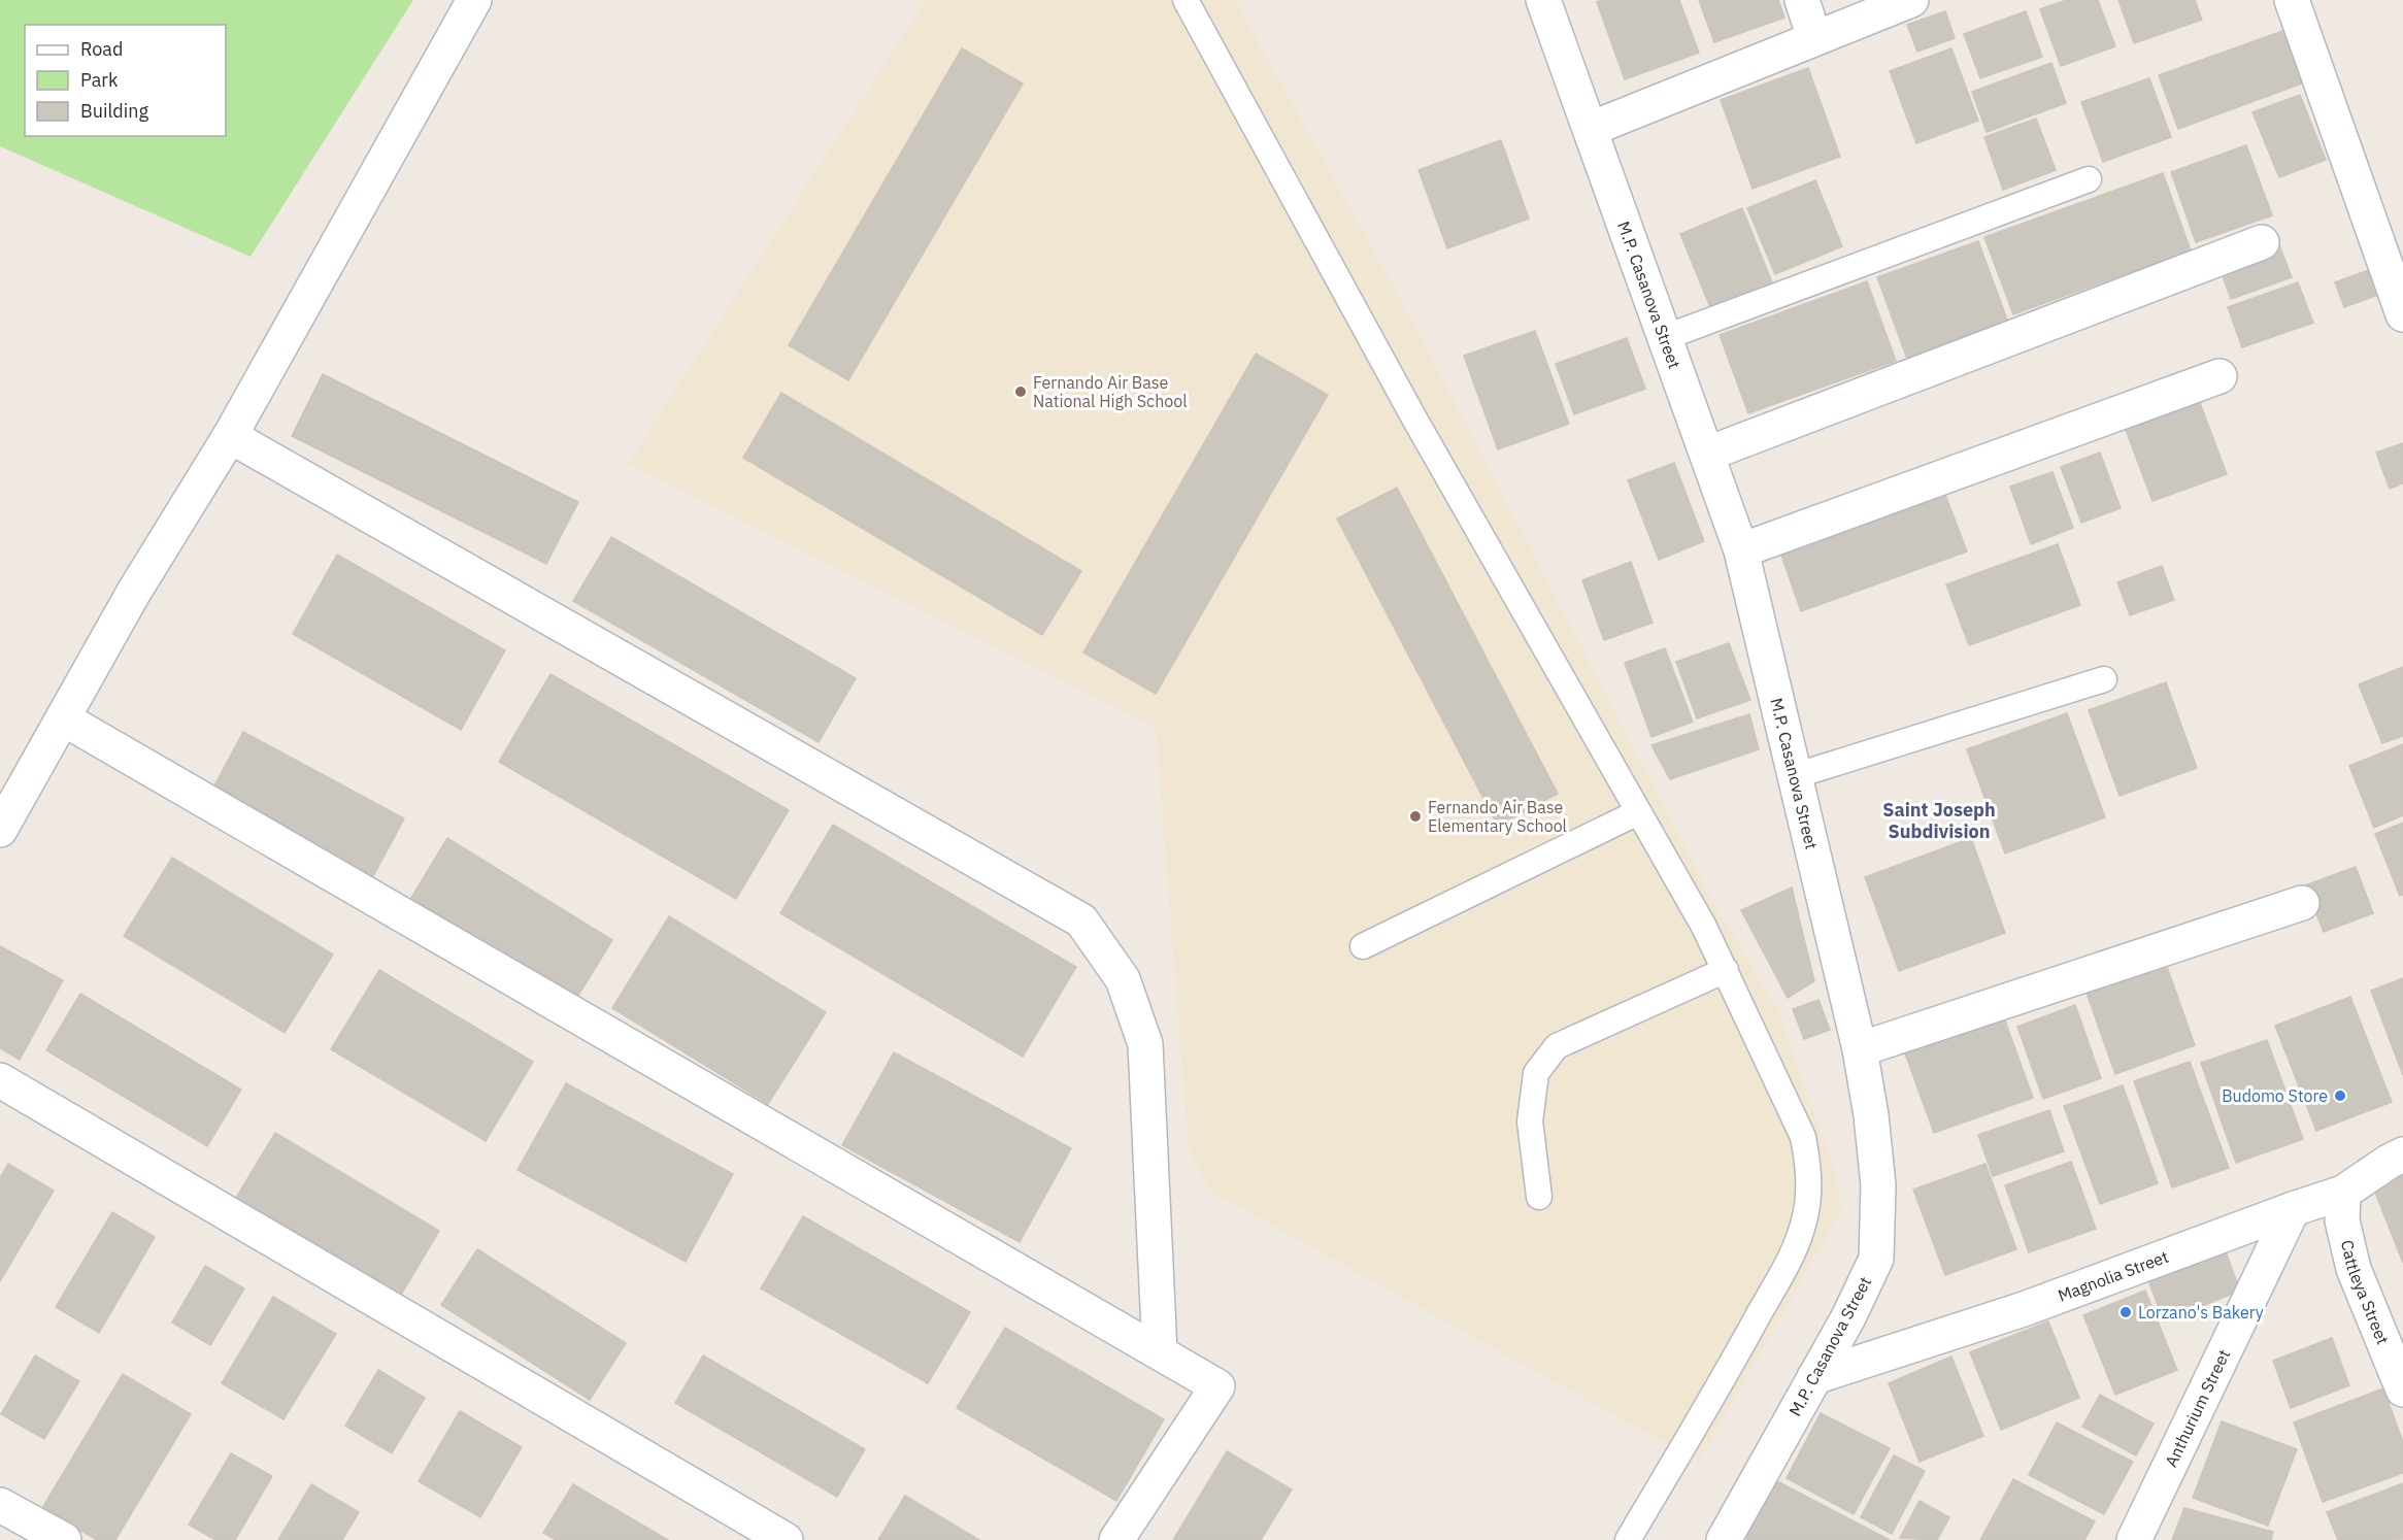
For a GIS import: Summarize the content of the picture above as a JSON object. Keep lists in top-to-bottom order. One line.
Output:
{"streets":{"street":["M.P. Casanova Street","Magnolia Street","Cattleya Street","Anthurium Street"]},"crossings":[["M.P. Casanova Street","Magnolia Street"],["Magnolia Street","Cattleya Street"],["Magnolia Street","Anthurium Street"]],"districts":["Saint Joseph Subdivision"],"places":["Fernando Air Base National High School","Fernando Air Base Elementary School","Budomo Store","Lorzano's Bakery"],"legend":["Road","Park","Building"]}
